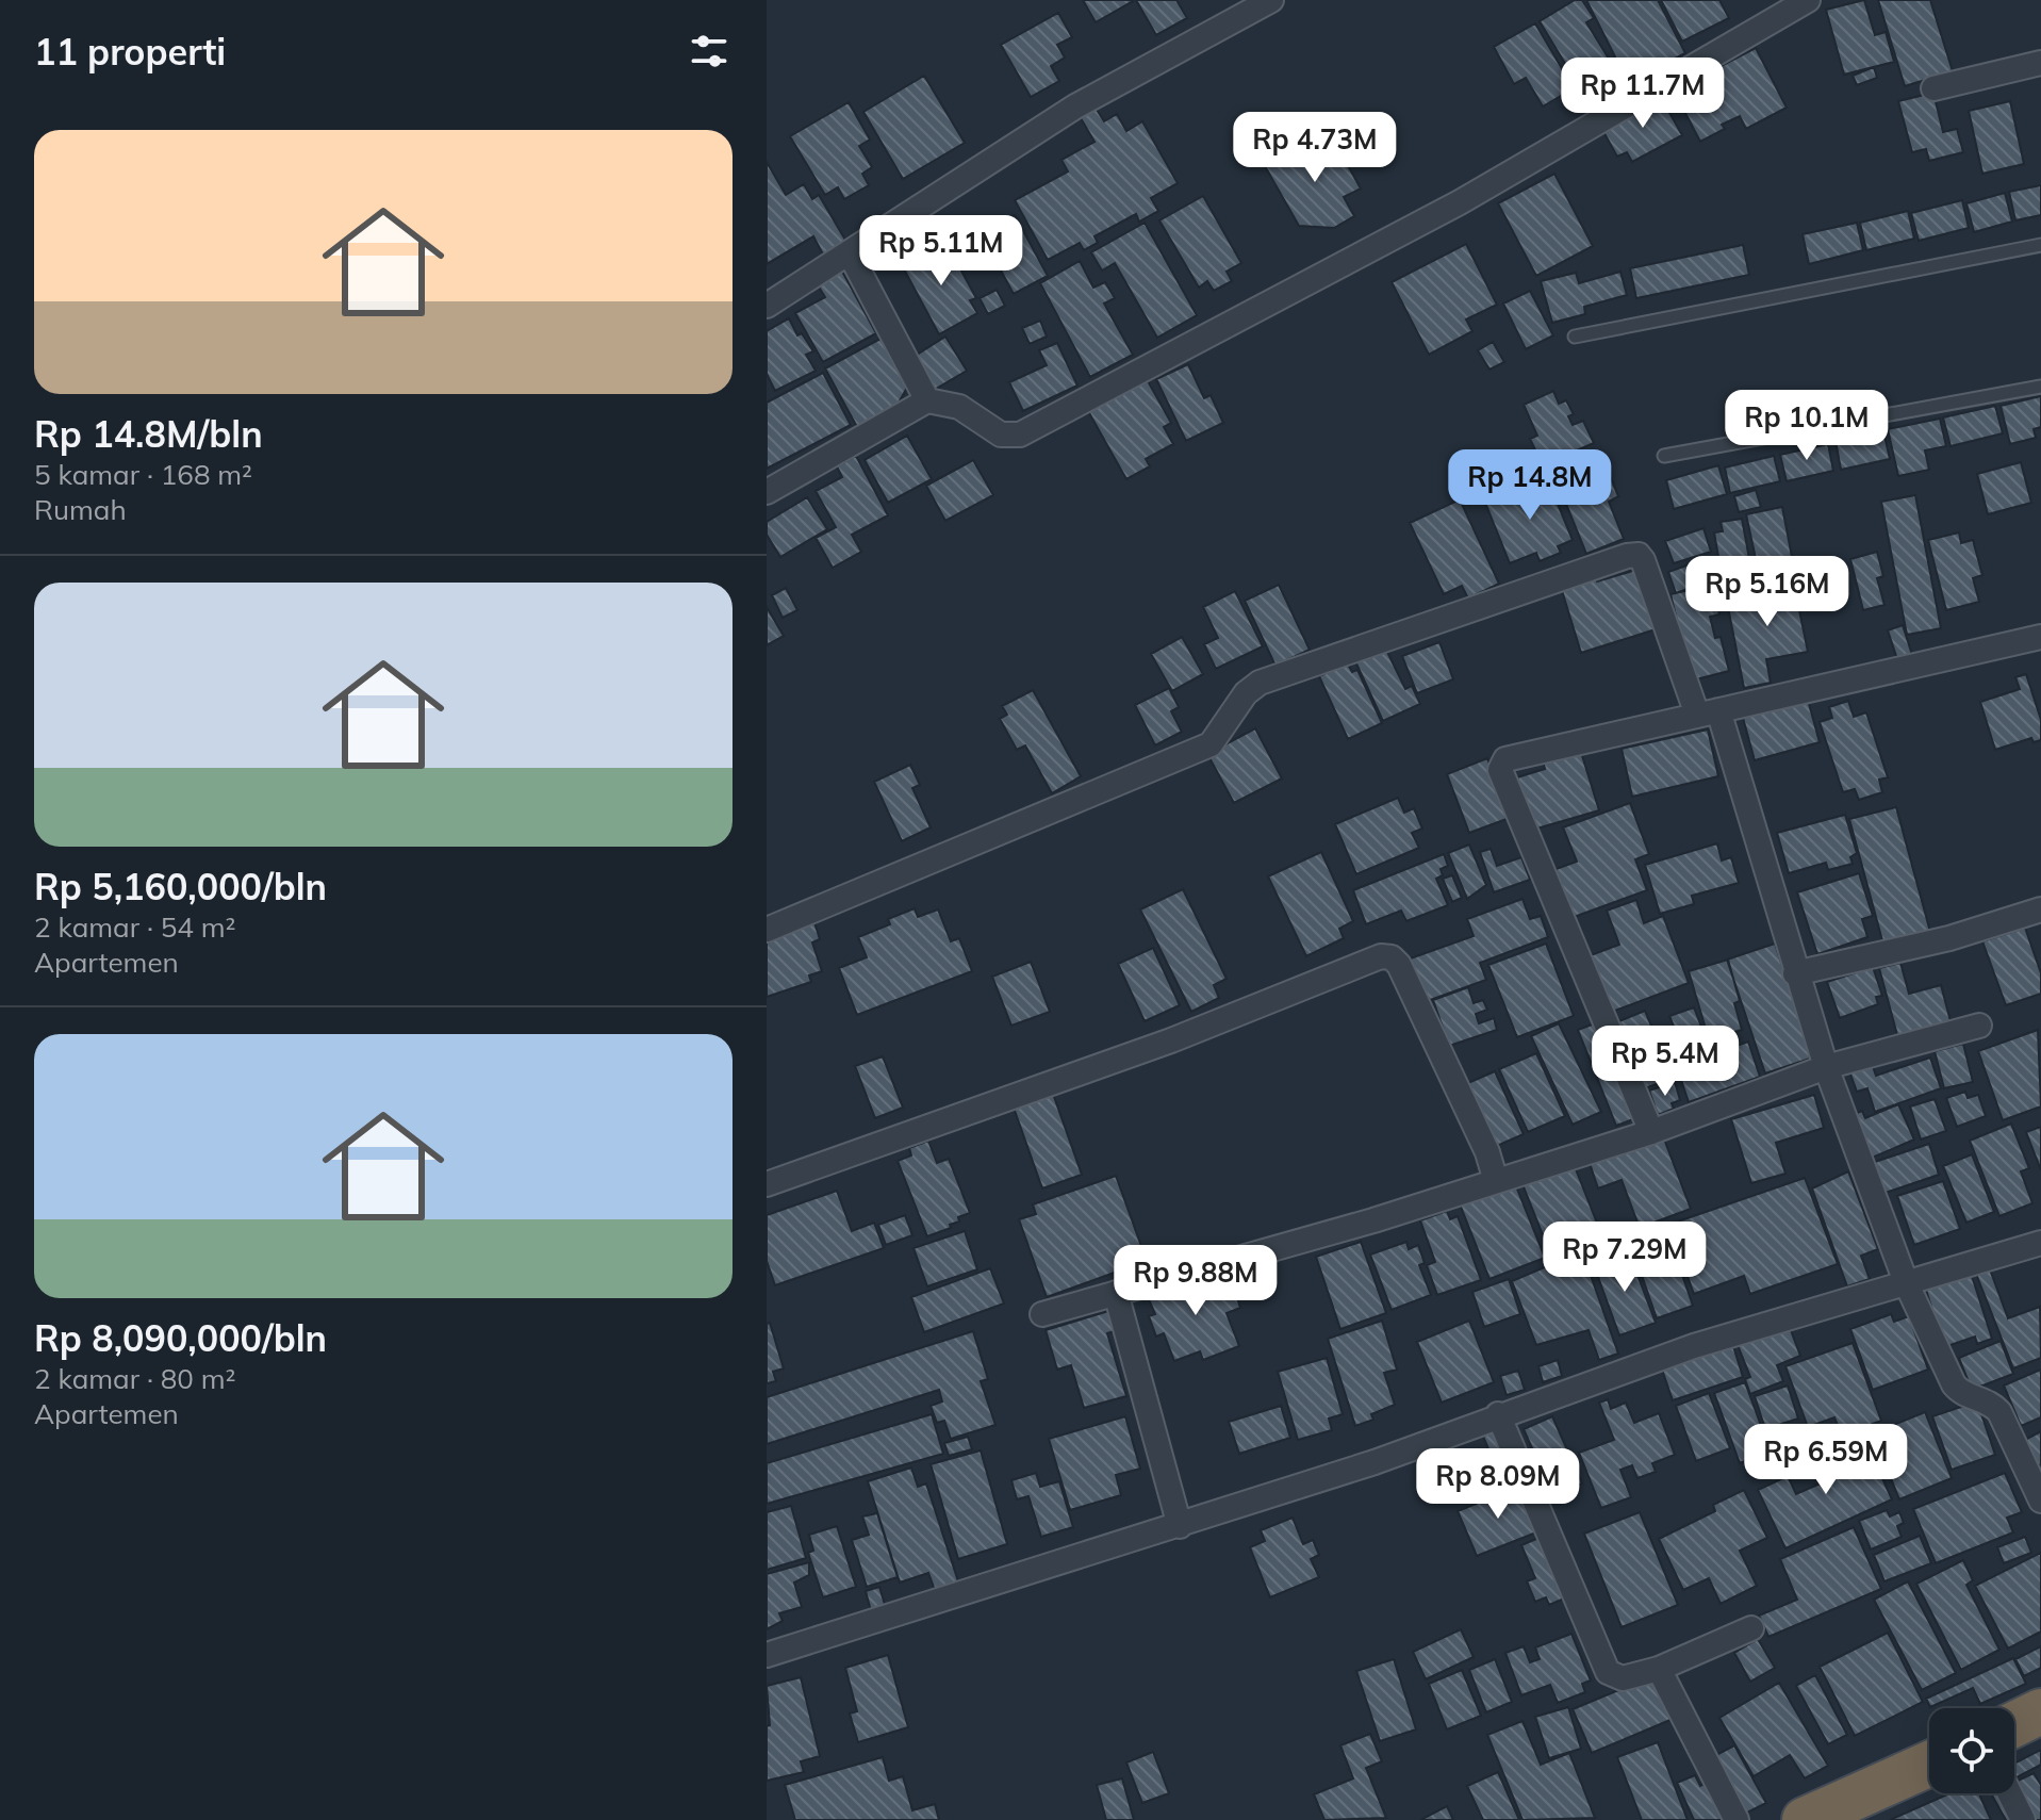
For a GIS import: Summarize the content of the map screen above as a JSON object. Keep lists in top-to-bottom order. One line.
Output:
{"page":{"heading":"11 properti","price":["Rp 11.7M","Rp 4.73M","Rp 5.11M","Rp 10.1M","Rp 14.8M","Rp 5.16M","Rp 5.4M","Rp 7.29M","Rp 9.88M","Rp 6.59M","Rp 8.09M"],"list":[{"name":"Rp 14.8M/bln","note":"5 kamar · 168 m² · Rumah"},{"name":"Rp 5,160,000/bln","note":"2 kamar · 54 m² · Apartemen"},{"name":"Rp 8,090,000/bln","note":"2 kamar · 80 m² · Apartemen"}]}}
